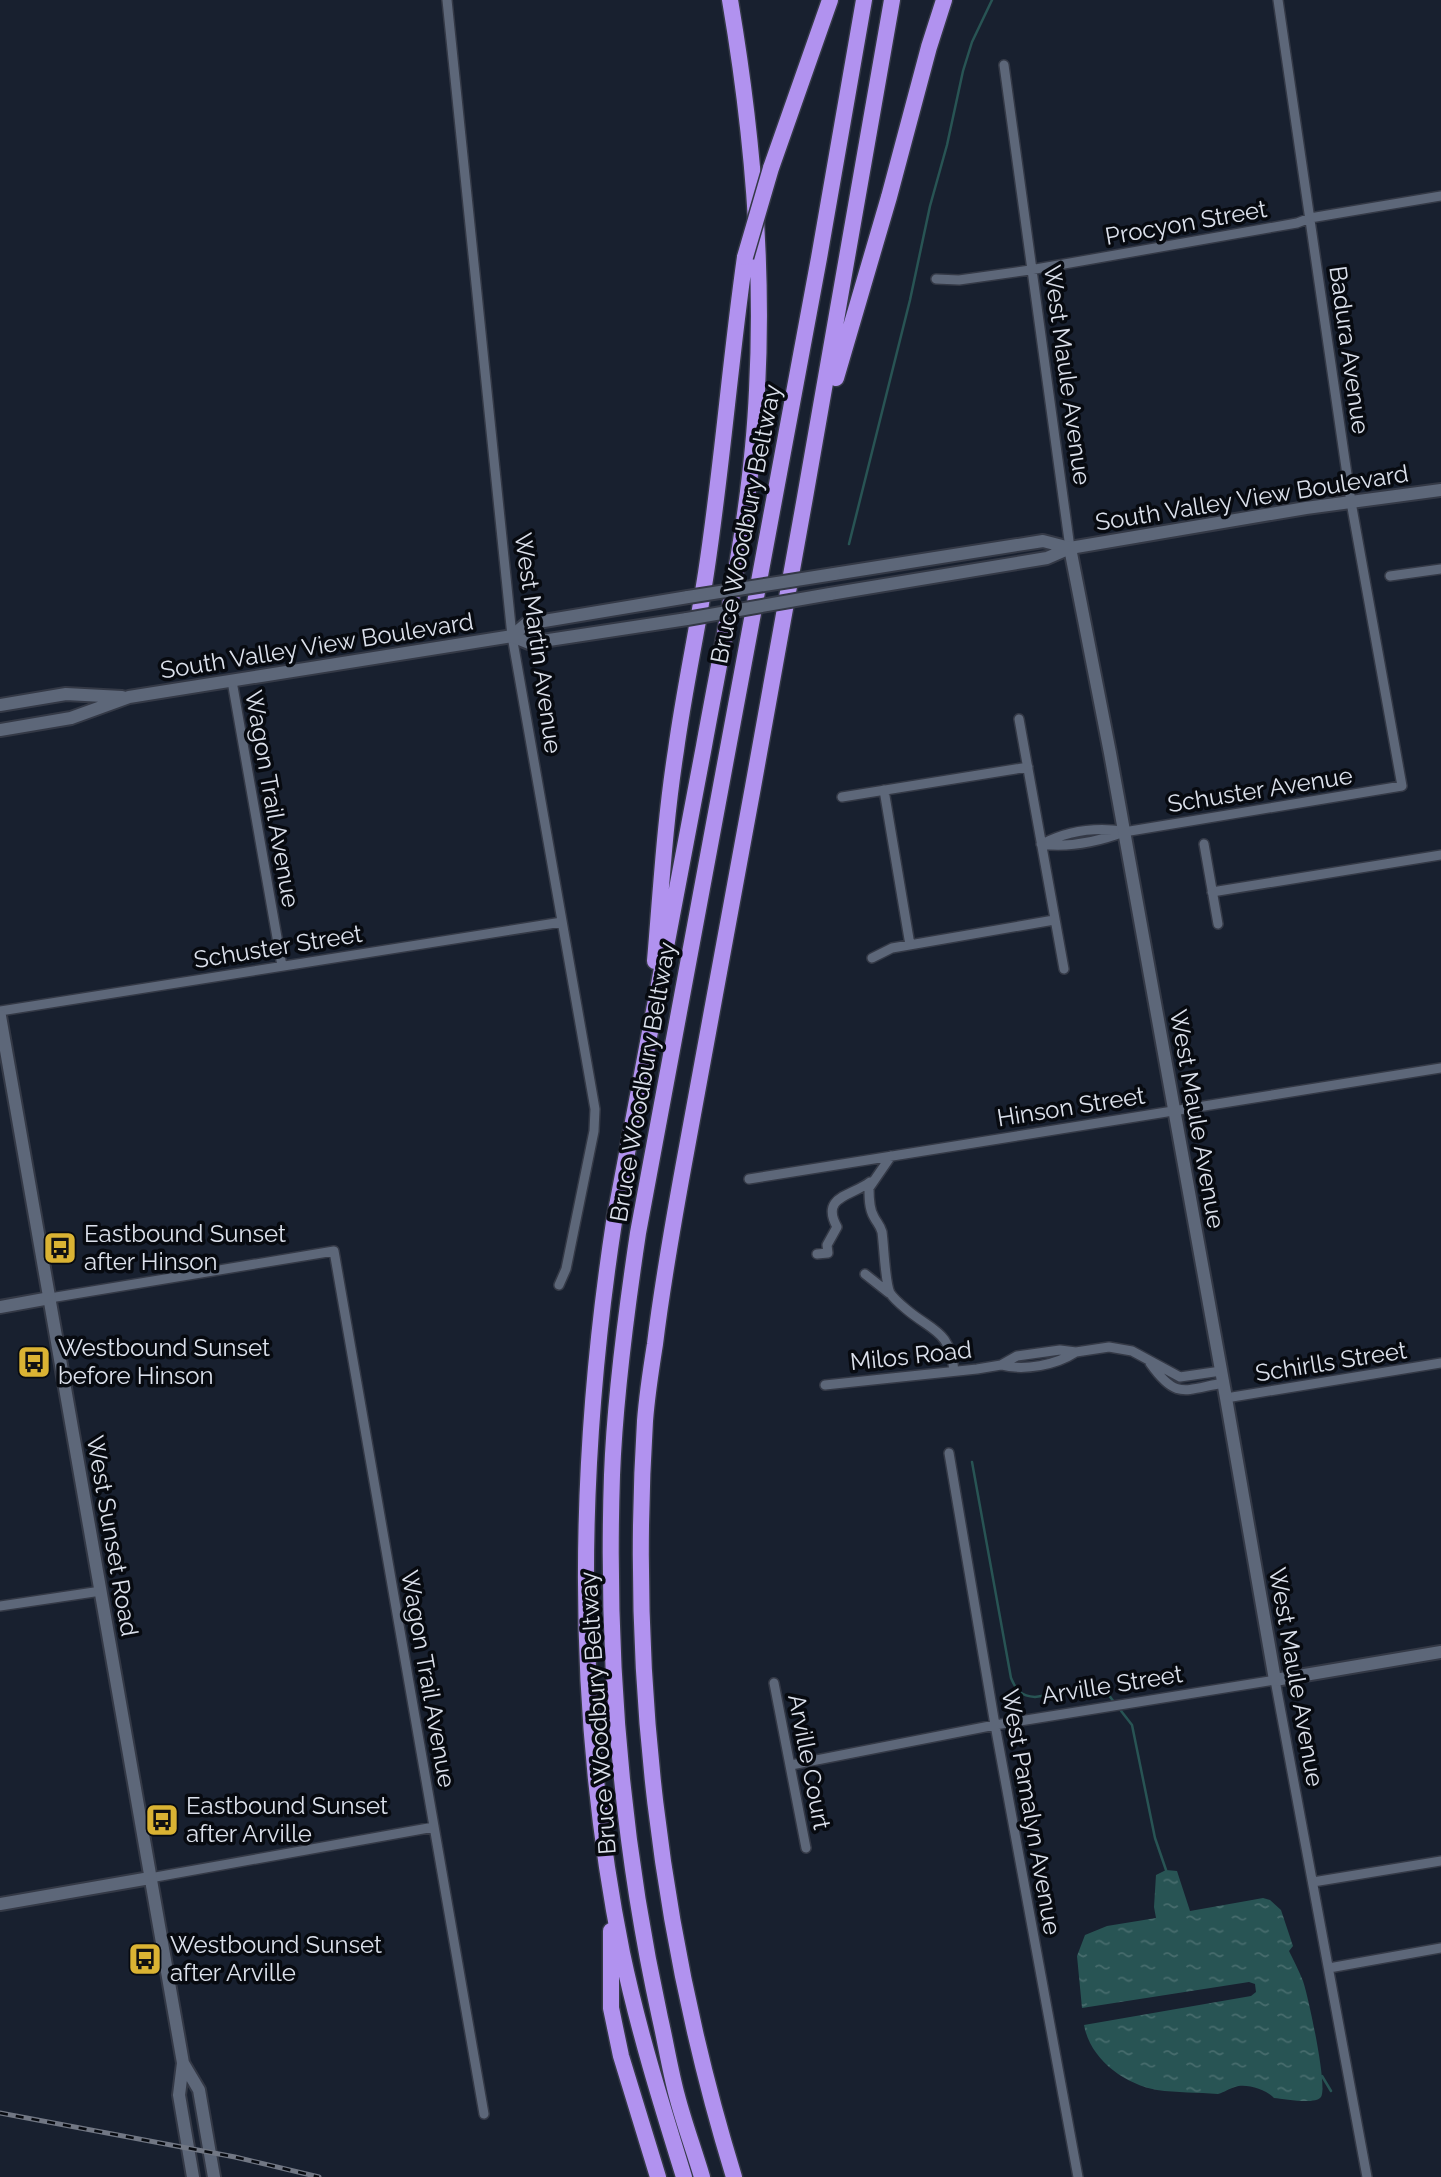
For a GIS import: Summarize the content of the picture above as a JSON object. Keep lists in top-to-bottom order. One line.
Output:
{"streets":{"highway":["Bruce Woodbury Beltway"],"main road":["West Maule Avenue","South Valley View Boulevard","West Sunset Road","Arville Street"],"street":["Procyon Street","Badura Avenue","West Martin Avenue","Schuster Avenue","Wagon Trail Avenue","Schuster Street","Hinson Street","Milos Road","Schirlls Street","Arville Court","West Pamalyn Avenue"]},"crossings":[["Procyon Street","Badura Avenue"],["Procyon Street","West Maule Avenue"],["Badura Avenue","South Valley View Boulevard"],["Badura Avenue","Schuster Avenue"],["West Maule Avenue","South Valley View Boulevard"],["West Maule Avenue","Schuster Avenue"],["West Maule Avenue","Hinson Street"],["West Maule Avenue","Milos Road"],["West Maule Avenue","Schirlls Street"],["West Maule Avenue","Arville Street"],["South Valley View Boulevard","West Martin Avenue"],["South Valley View Boulevard","Wagon Trail Avenue"],["West Martin Avenue","Schuster Street"],["Wagon Trail Avenue","Schuster Street"],["Wagon Trail Avenue","West Sunset Road"],["Schuster Street","West Sunset Road"],["Arville Street","Arville Court"],["Arville Street","West Pamalyn Avenue"]],"places":{"bus stop":["Eastbound Sunset after Hinson","Westbound Sunset before Hinson","Eastbound Sunset after Arville","Westbound Sunset after Arville"]}}
